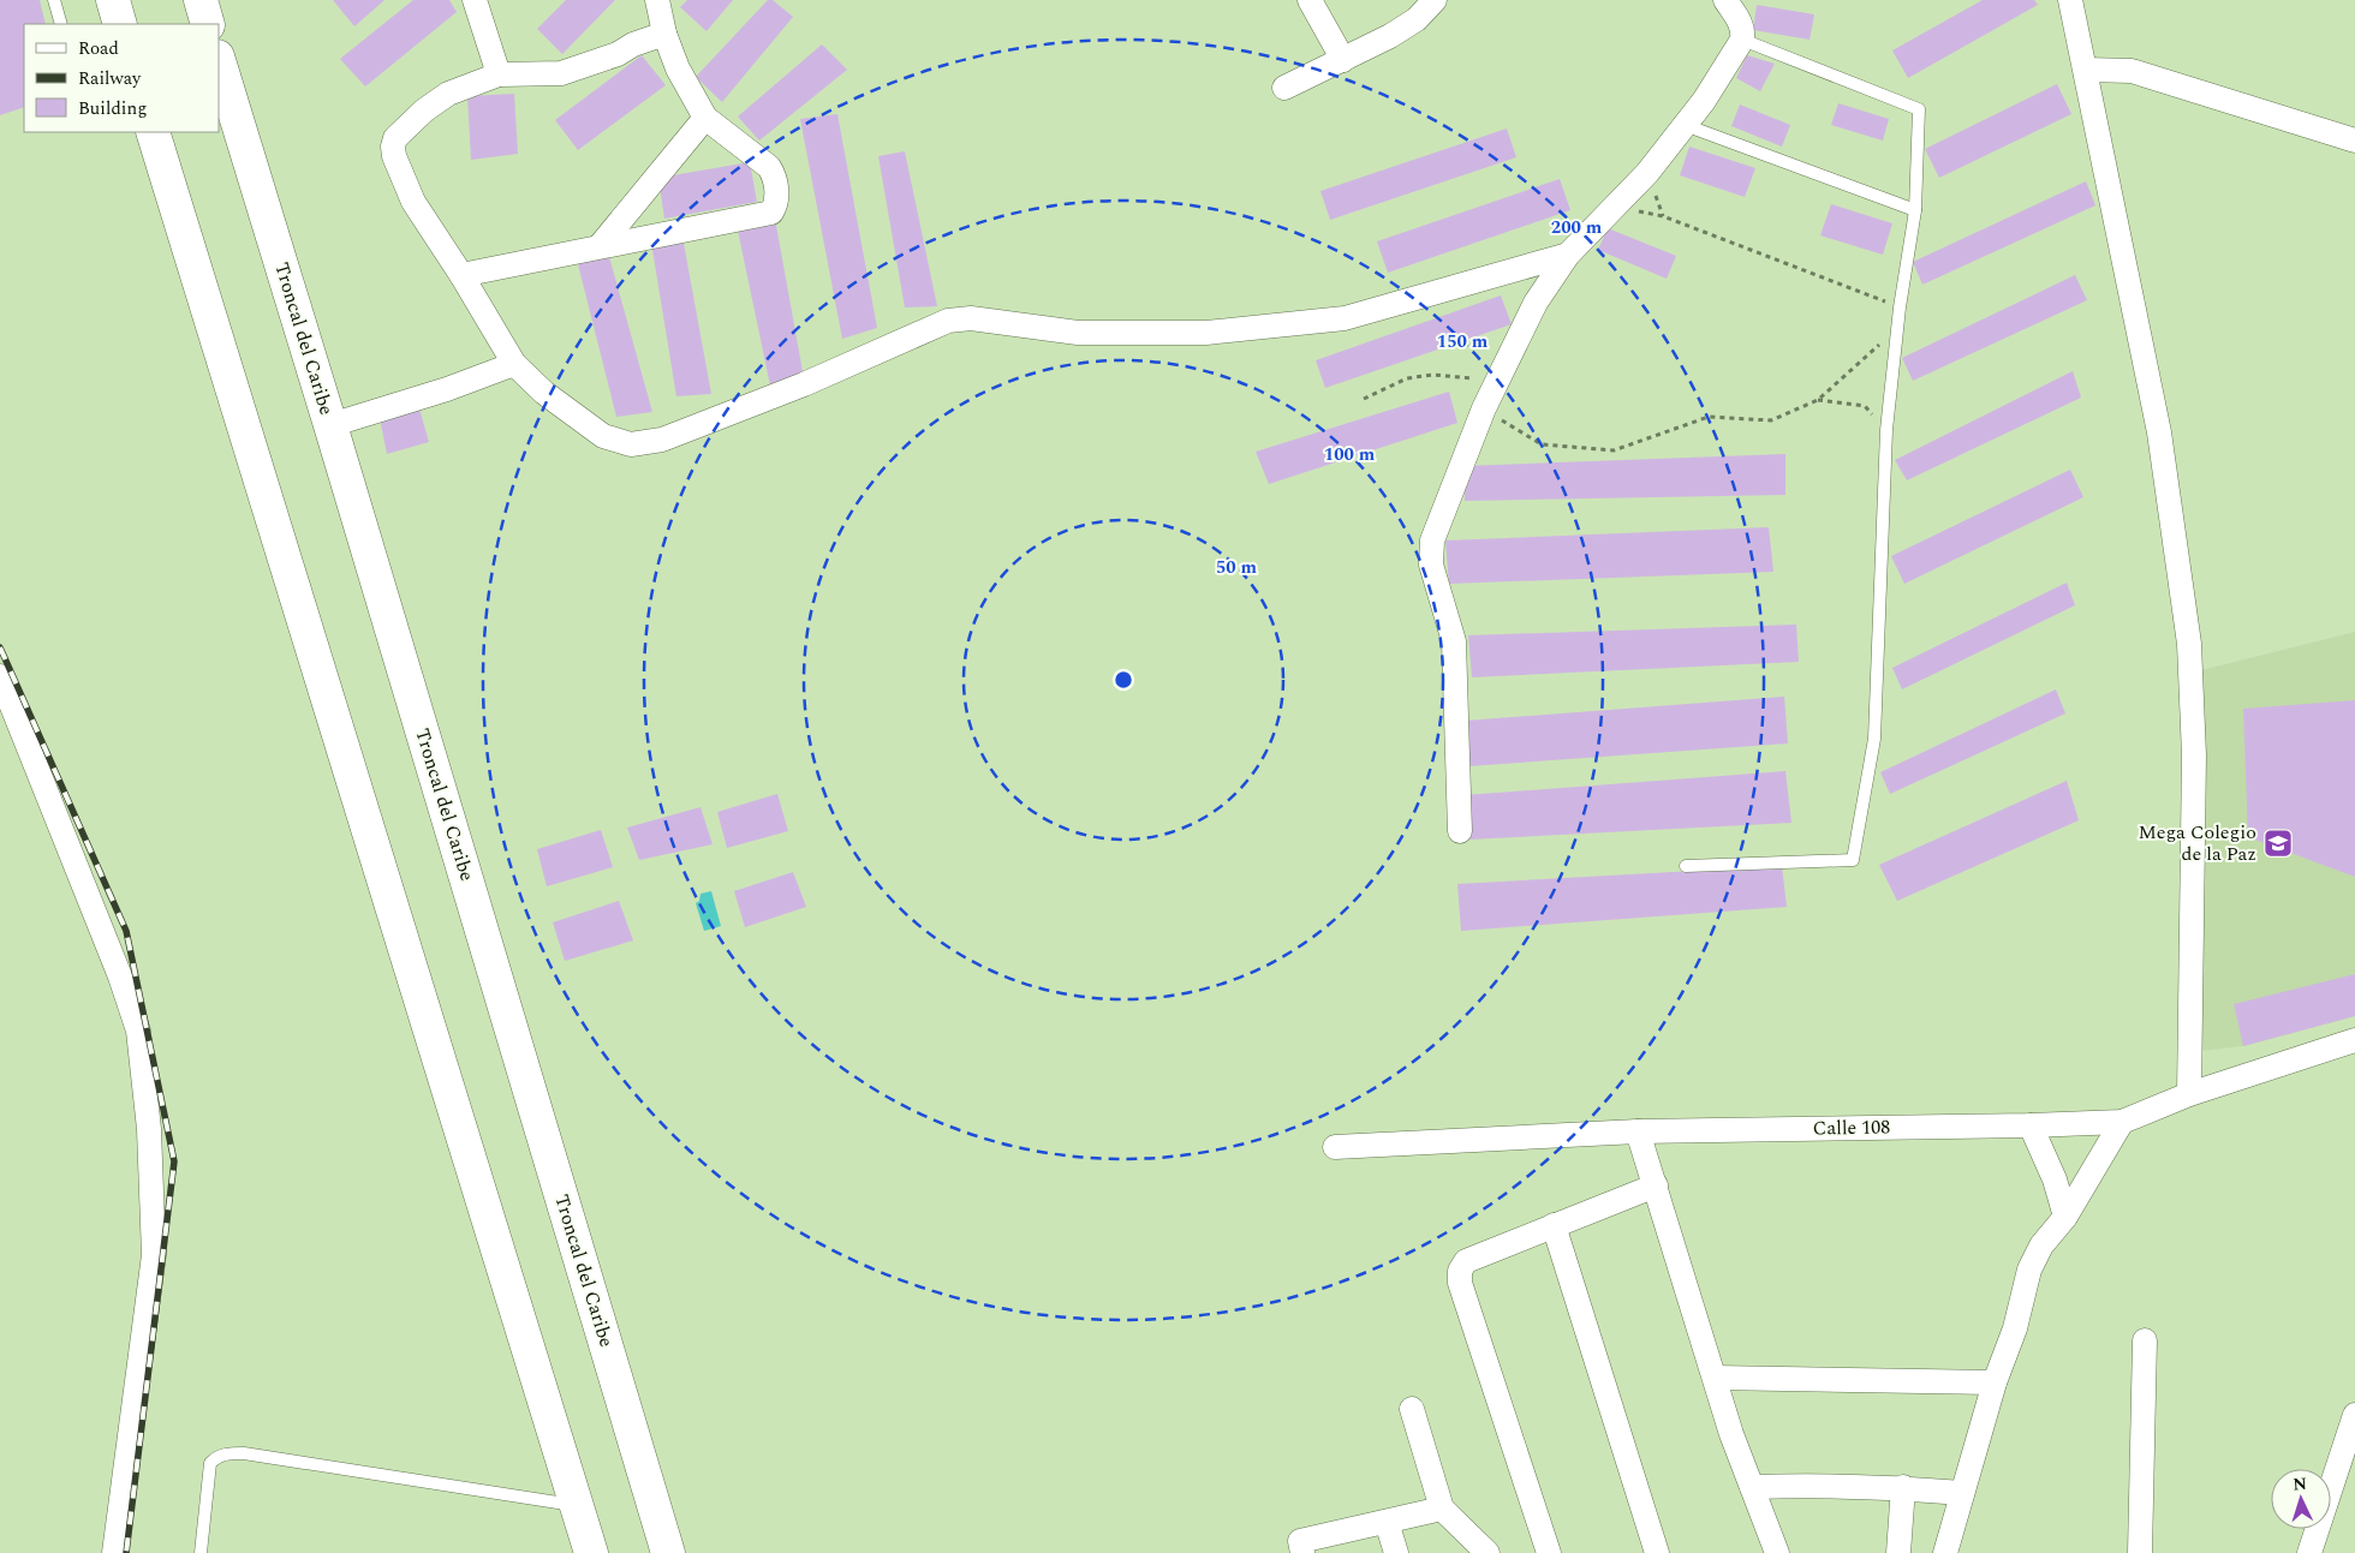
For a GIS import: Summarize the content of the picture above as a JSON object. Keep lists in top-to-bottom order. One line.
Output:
{"streets":{"highway":["Troncal del Caribe"],"street":["Calle 108"]},"places":{"school or university":["Mega Colegio de la Paz"]},"legend":["Road","Railway","Building"],"north":"top","rings":["200 m","150 m","100 m","50 m"]}
